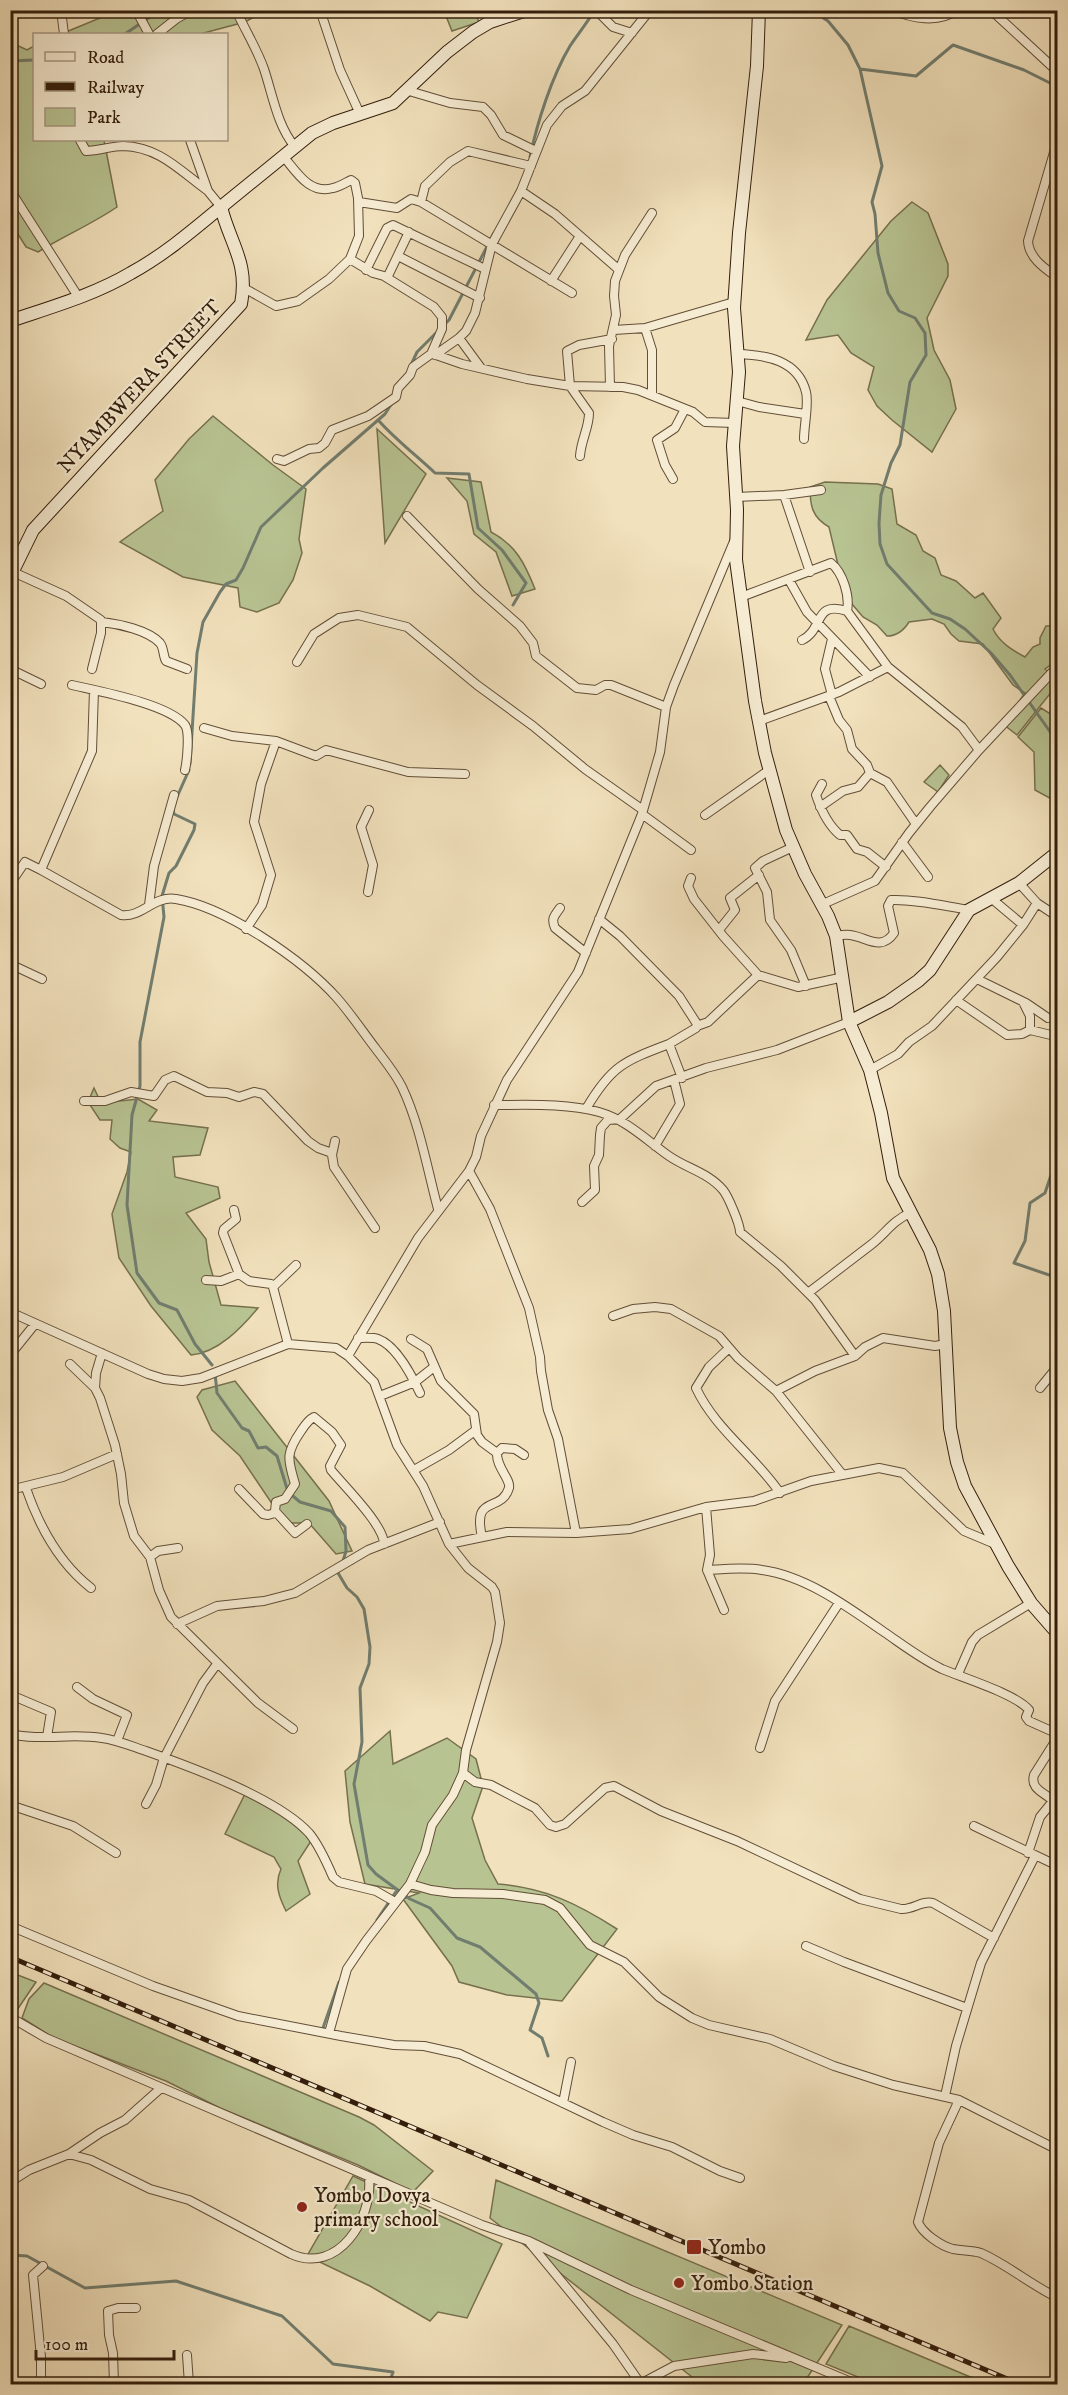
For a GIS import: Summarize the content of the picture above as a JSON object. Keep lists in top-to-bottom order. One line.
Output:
{"streets":{"street":["NYAMBWERA STREET"]},"places":{"other":["Yombo Dovya primary school","Yombo Station"],"transit":["Yombo"]},"legend":["Road","Railway","Park"],"scale_bar":"100 m"}
